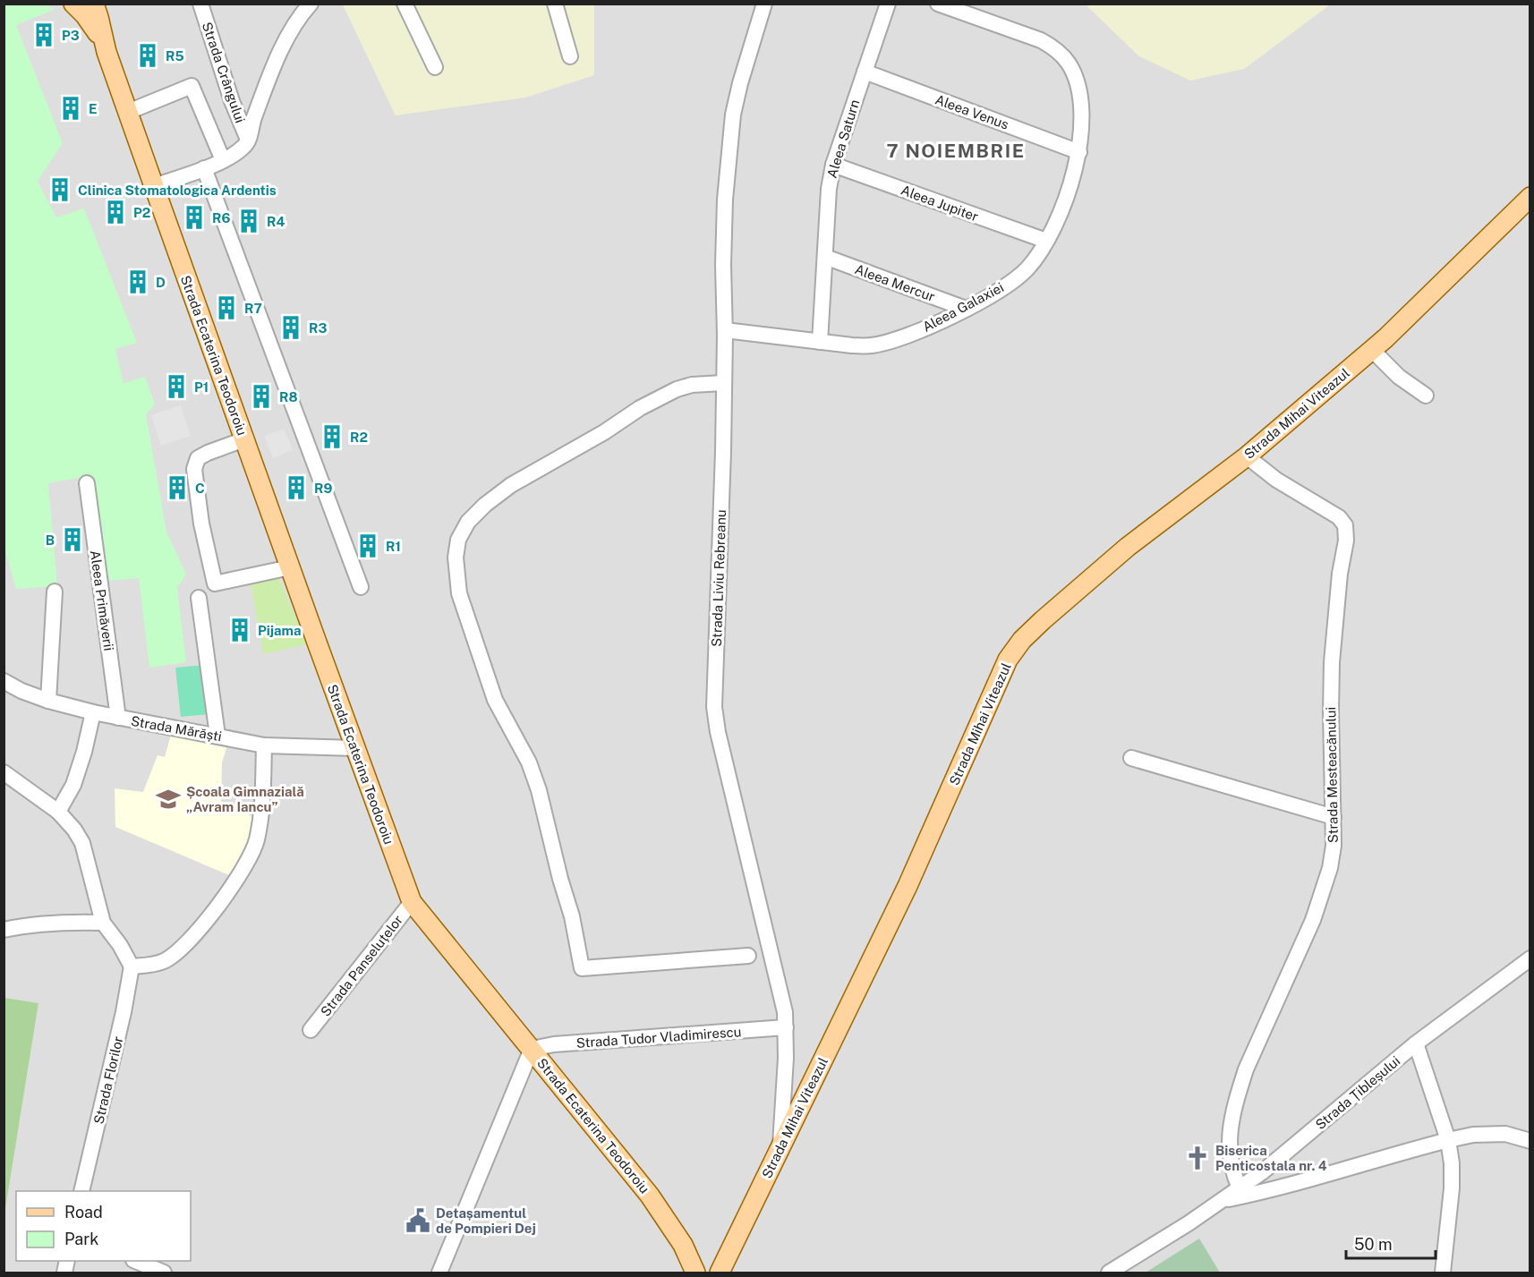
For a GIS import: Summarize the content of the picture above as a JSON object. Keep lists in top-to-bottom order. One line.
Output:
{"streets":{"main road":["Strada Ecaterina Teodoroiu","Strada Mihai Viteazul"],"street":["Strada Crângului","Aleea Venus","Aleea Saturn","Aleea Jupiter","Aleea Mercur","Aleea Galaxiei","Strada Liviu Rebreanu","Aleea Primăverii","Strada Mărăști","Strada Mesteacănului","Strada Panseluțelor","Strada Tudor Vladimirescu","Strada Florilor","Strada Țibleșului"]},"crossings":[["Aleea Venus","Aleea Saturn"],["Aleea Venus","Aleea Galaxiei"],["Aleea Saturn","Aleea Jupiter"],["Aleea Saturn","Aleea Mercur"],["Aleea Saturn","Aleea Galaxiei"],["Aleea Jupiter","Aleea Galaxiei"],["Aleea Mercur","Aleea Galaxiei"],["Aleea Galaxiei","Strada Liviu Rebreanu"],["Strada Ecaterina Teodoroiu","Strada Mărăști"],["Strada Ecaterina Teodoroiu","Strada Panseluțelor"],["Strada Ecaterina Teodoroiu","Strada Tudor Vladimirescu"],["Strada Mihai Viteazul","Strada Liviu Rebreanu"],["Strada Mihai Viteazul","Strada Mesteacănului"],["Strada Liviu Rebreanu","Strada Tudor Vladimirescu"],["Aleea Primăverii","Strada Mărăști"],["Strada Mesteacănului","Strada Țibleșului"]],"districts":["7 NOIEMBRIE"],"places":{"building":["P3","R5","E","Clinica Stomatologica Ardentis","P2","R6","R4","D","R7","R3","P1","R8","R2","C","R9","B","R1","Pijama"],"school or university":["Școala Gimnazială „Avram Iancu”"],"church":["Biserica Penticostala nr. 4"],"public building":["Detașamentul de Pompieri Dej"]},"legend":["Road","Park"],"scale_bar":"50 m"}
